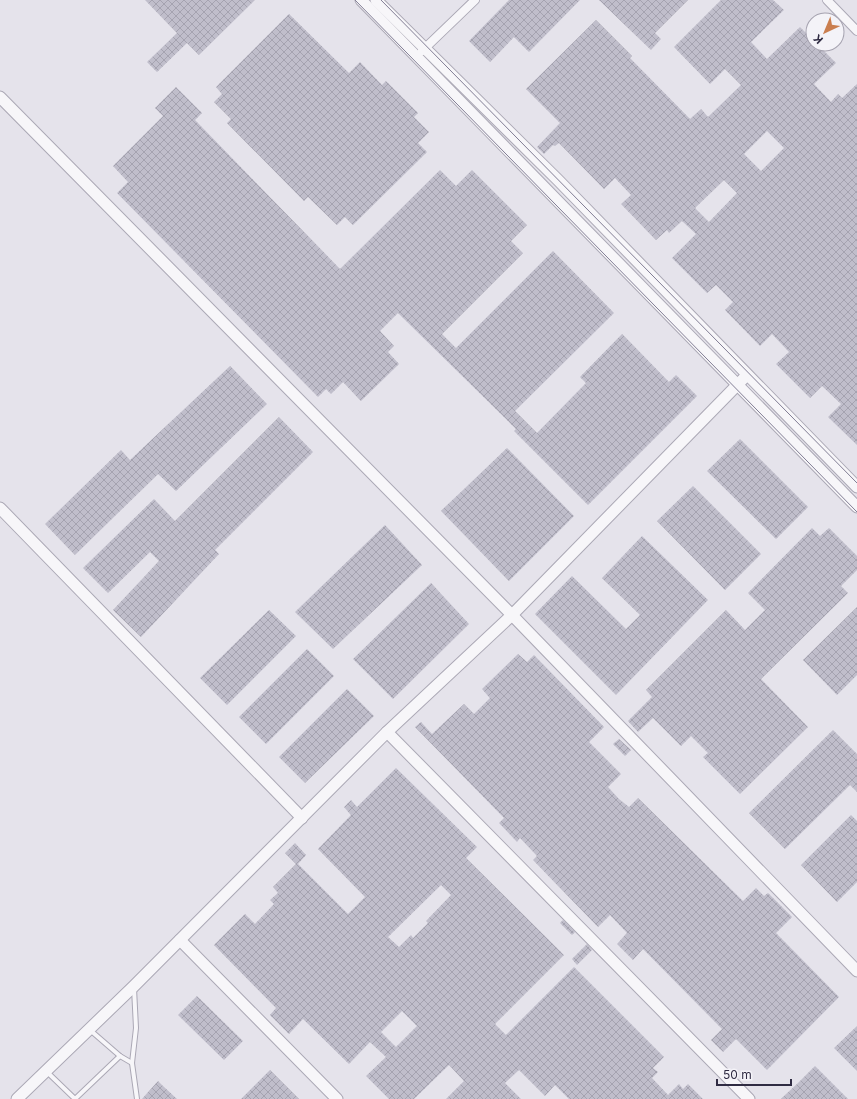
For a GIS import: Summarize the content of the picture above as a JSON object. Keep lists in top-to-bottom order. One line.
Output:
{"scale_bar":"50 m","north":"bottom left"}
